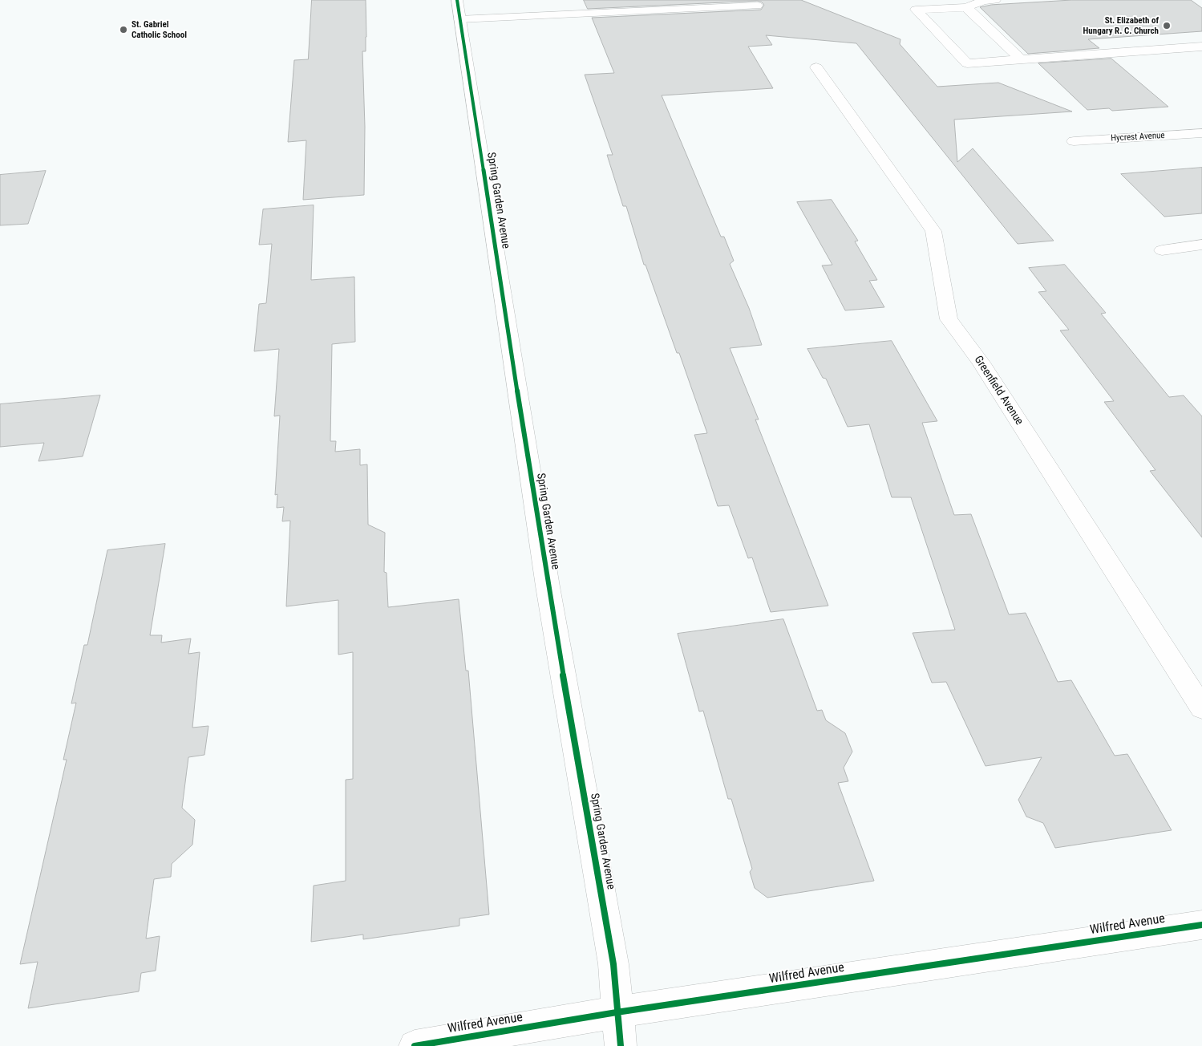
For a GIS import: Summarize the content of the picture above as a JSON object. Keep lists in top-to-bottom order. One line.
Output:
{"streets":{"street":["Hycrest Avenue","Spring Garden Avenue","Greenfield Avenue","Wilfred Avenue"]},"crossings":[["Spring Garden Avenue","Wilfred Avenue"]],"places":["St. Elizabeth of Hungary R. C. Church","St. Gabriel Catholic School"]}
